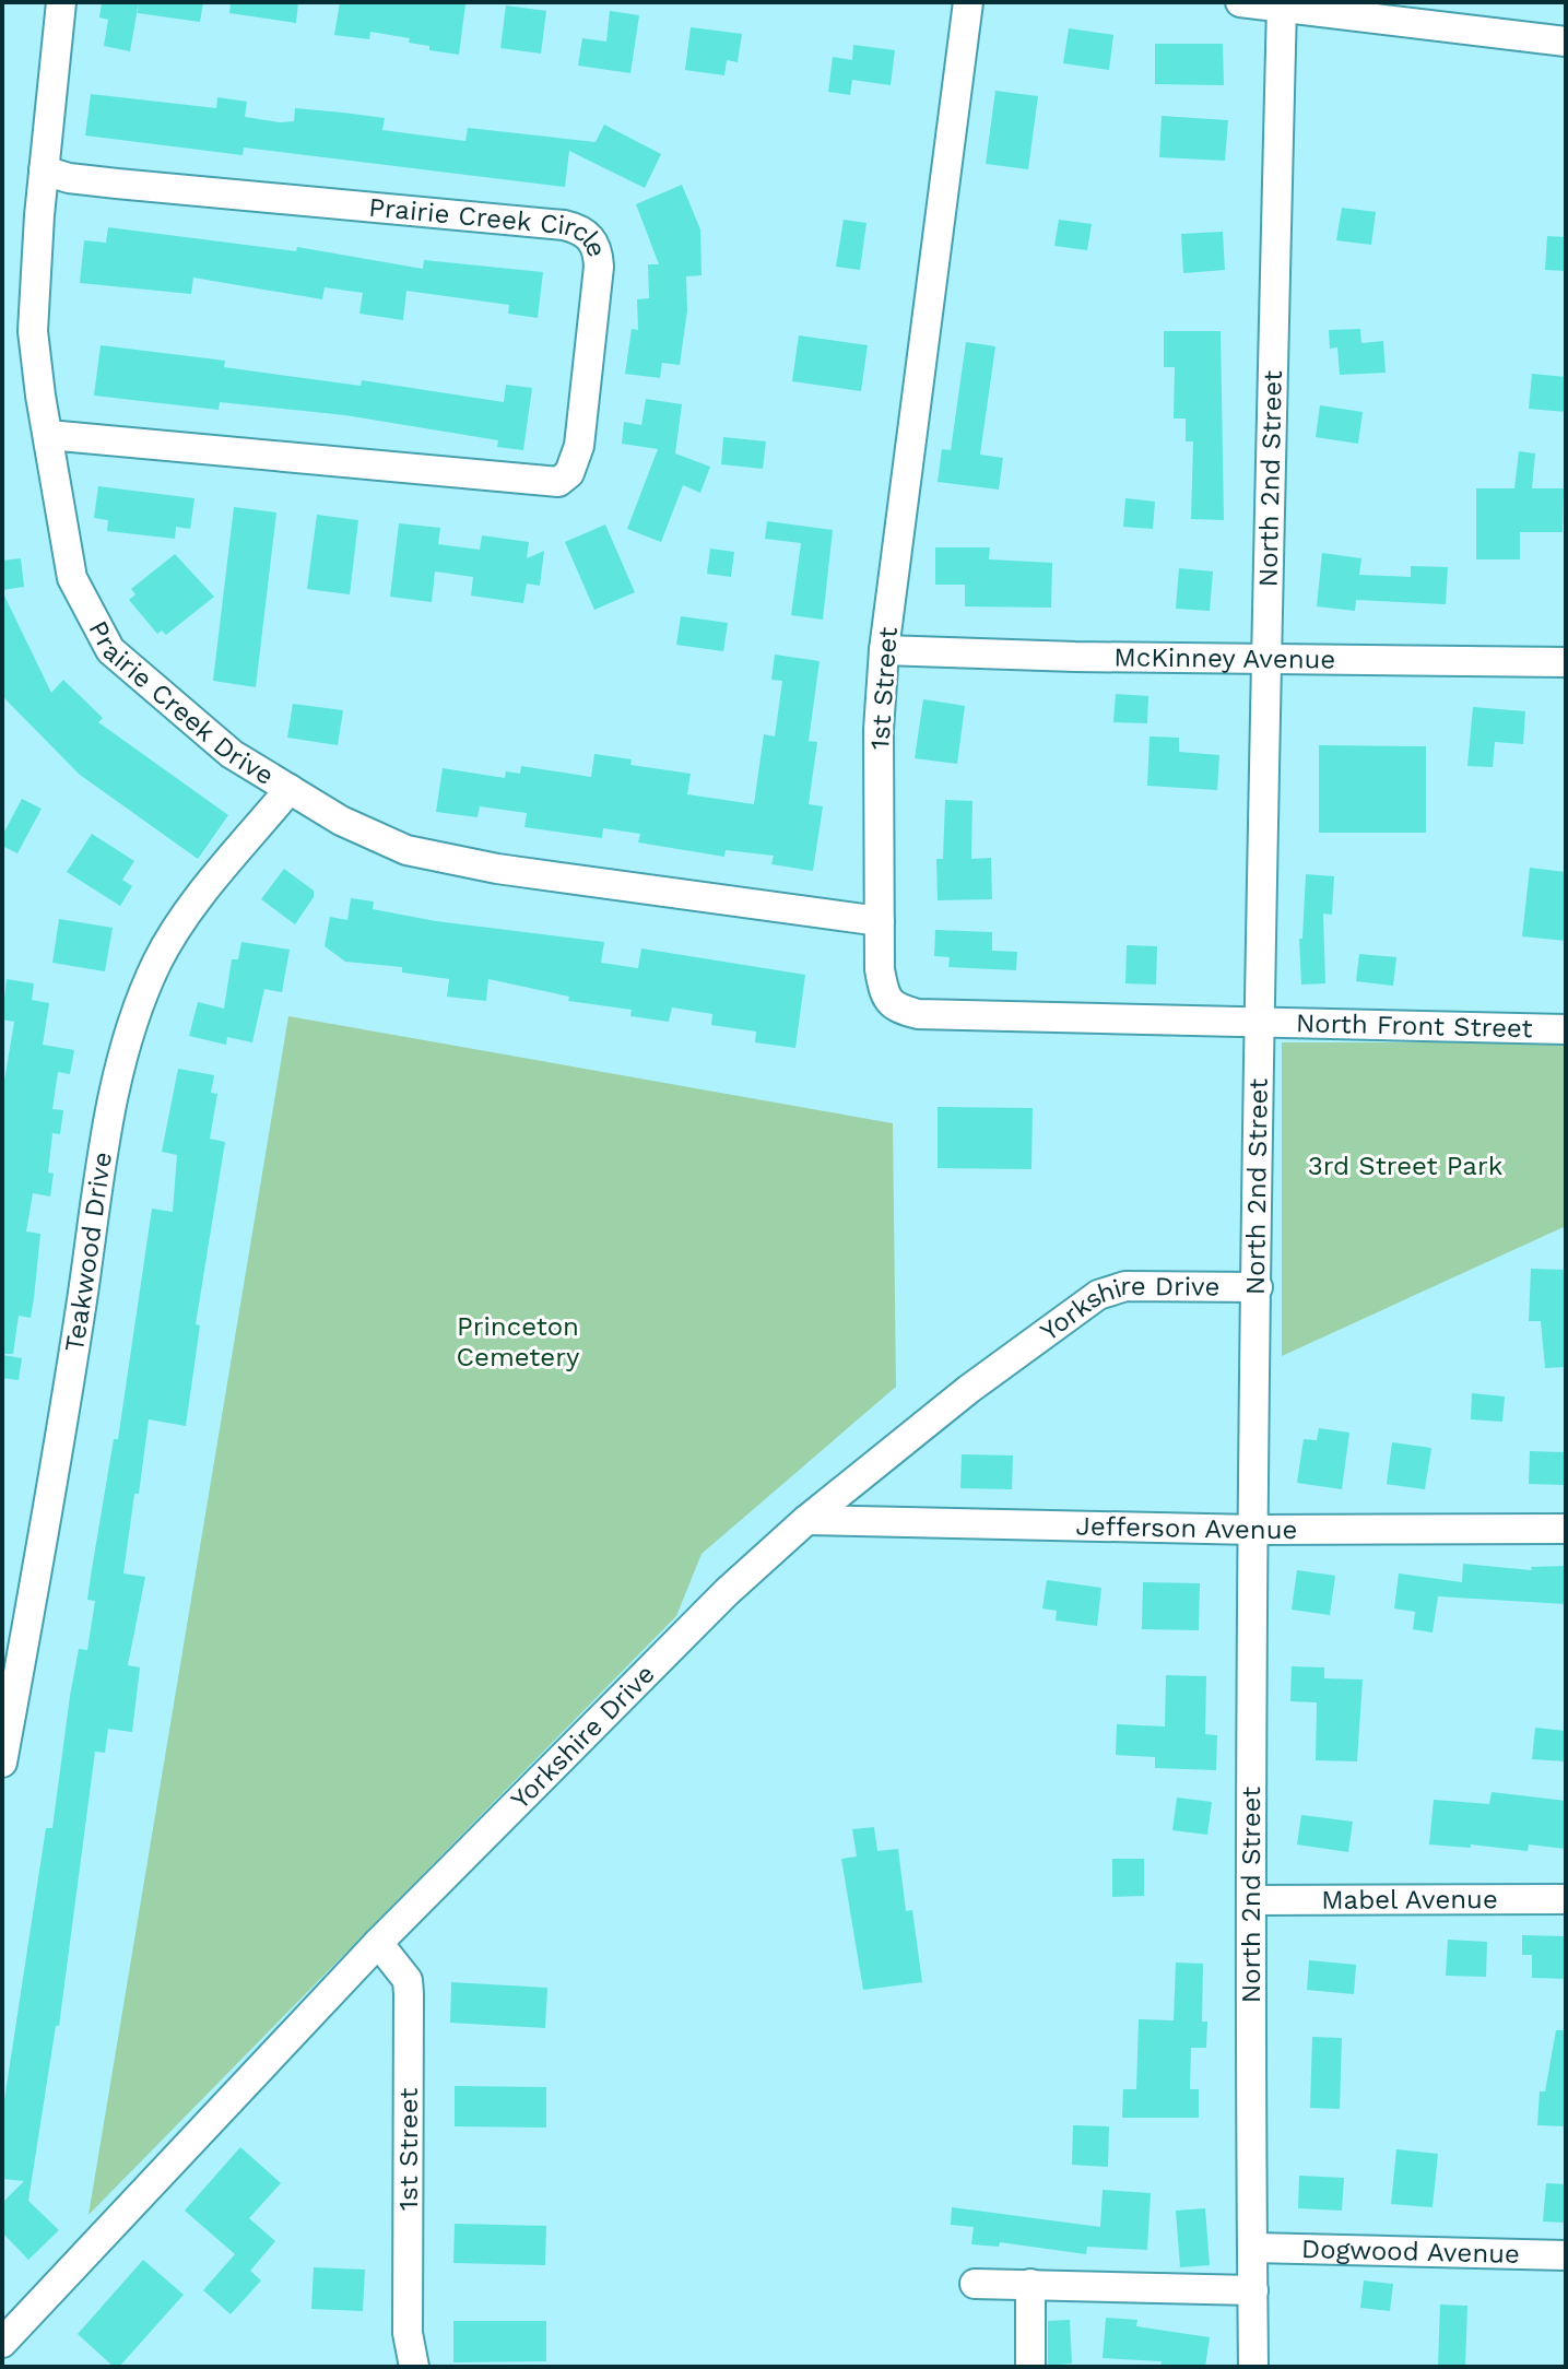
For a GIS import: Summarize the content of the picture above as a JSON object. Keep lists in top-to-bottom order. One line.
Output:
{"streets":{"street":["Prairie Creek Circle","North 2nd Street","McKinney Avenue","1st Street","Prairie Creek Drive","North Front Street","Teakwood Drive","Yorkshire Drive","Jefferson Avenue","Mabel Avenue","Dogwood Avenue"]},"crossings":[["Prairie Creek Circle","Prairie Creek Drive"],["North 2nd Street","McKinney Avenue"],["North 2nd Street","1st Street"],["North 2nd Street","North Front Street"],["North 2nd Street","Yorkshire Drive"],["North 2nd Street","Jefferson Avenue"],["North 2nd Street","Mabel Avenue"],["North 2nd Street","Dogwood Avenue"],["McKinney Avenue","1st Street"],["1st Street","Prairie Creek Drive"],["1st Street","North Front Street"],["1st Street","Yorkshire Drive"],["Prairie Creek Drive","Teakwood Drive"],["Yorkshire Drive","Jefferson Avenue"]],"parks":["3rd Street Park","Princeton Cemetery"]}
